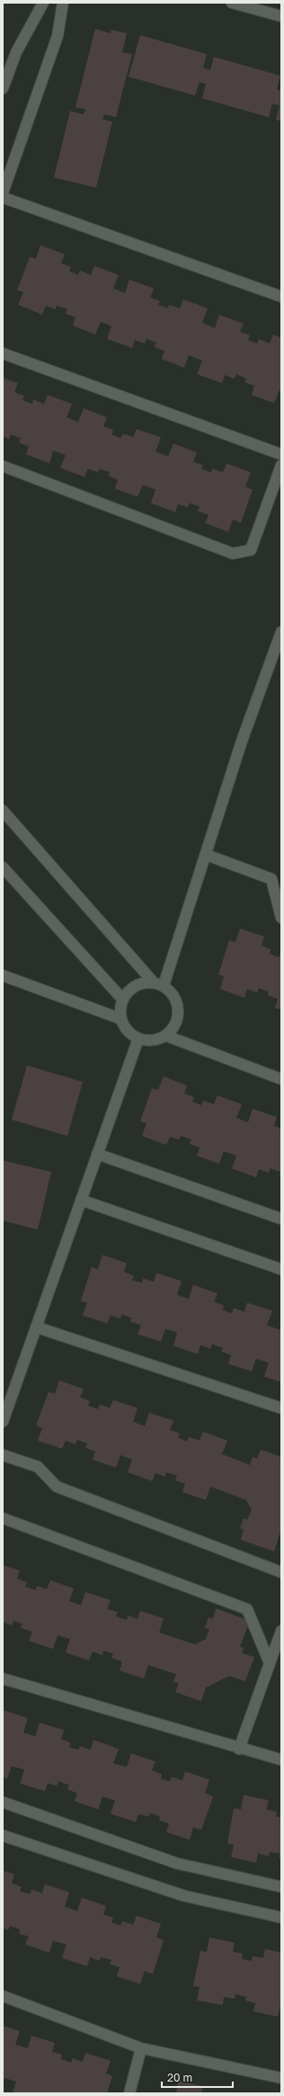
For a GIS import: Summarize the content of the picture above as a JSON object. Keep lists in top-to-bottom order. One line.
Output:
{"scale_bar":"20 m"}
